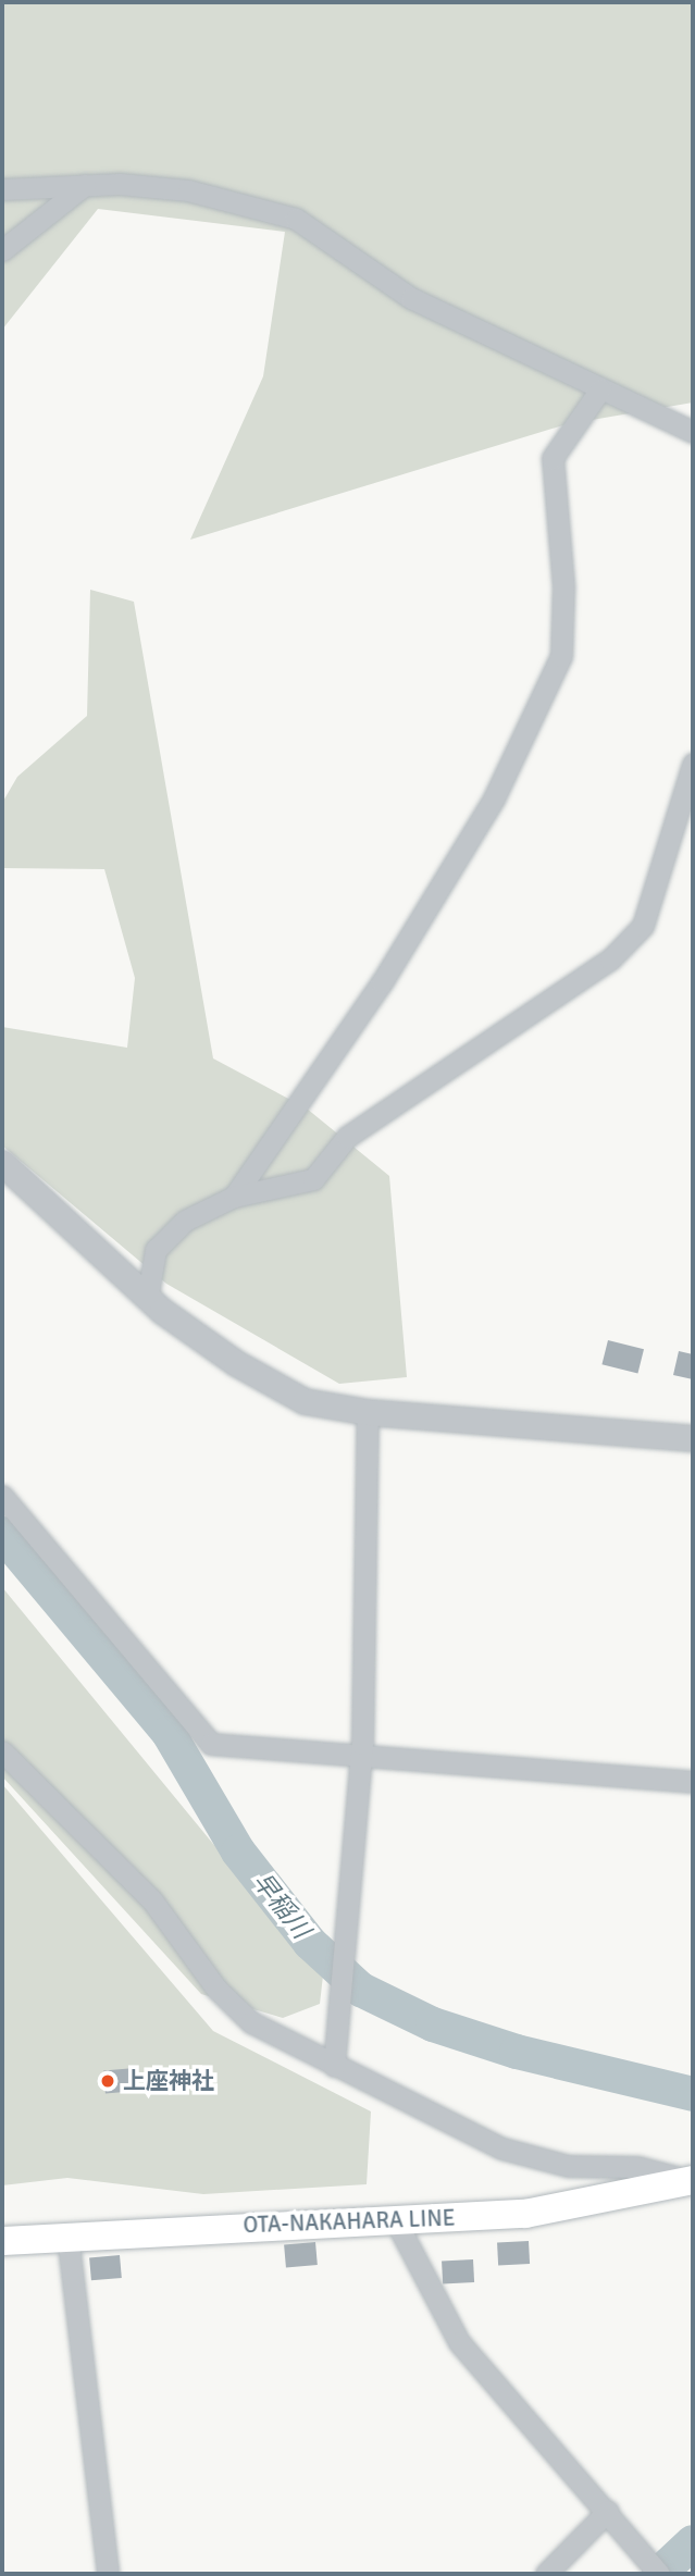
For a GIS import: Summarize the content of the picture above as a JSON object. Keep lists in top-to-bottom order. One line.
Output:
{"streets":{"main road":["OTA-NAKAHARA LINE"]},"water":["早稲川"],"places":["上座神社"]}
